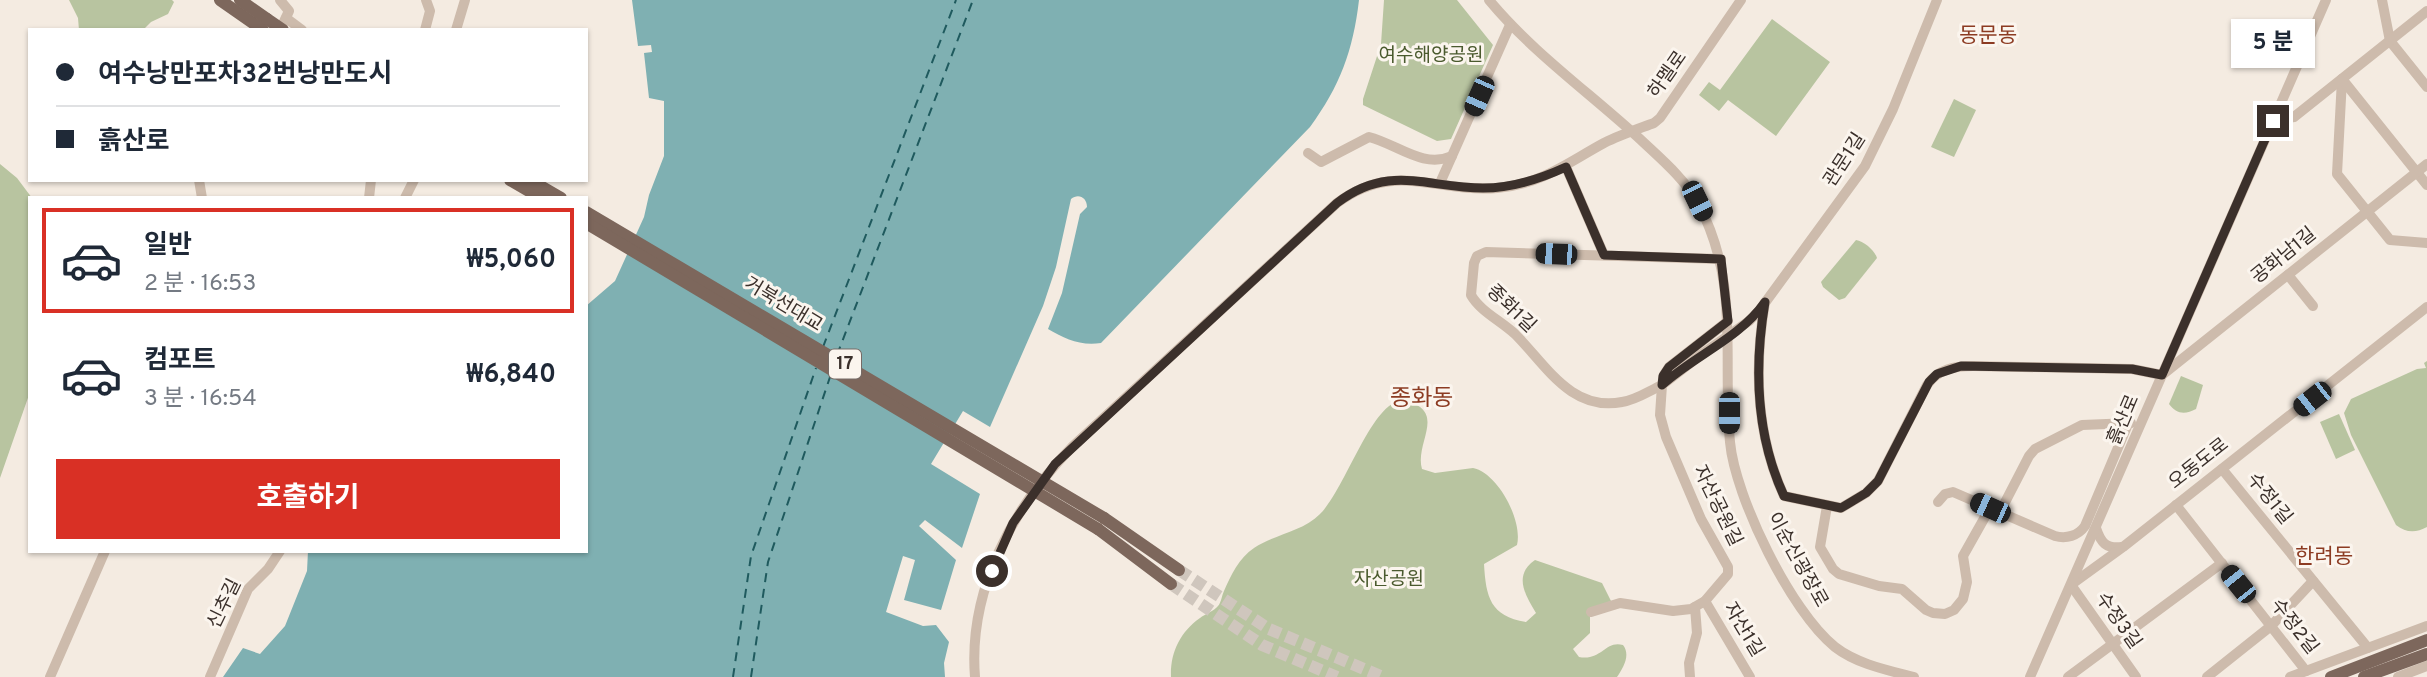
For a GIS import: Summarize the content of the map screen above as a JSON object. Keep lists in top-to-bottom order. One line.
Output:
{"streets":{"main road":["거북선대교","17"],"street":["하멜로","관문1길","공화남1길","종화1길","흙산로","오동도로","수정1길","자산공원길","이순신광장로","신추길","수정3길","수정2길","자산1길"]},"crossings":[["하멜로","이순신광장로"],["관문1길","종화1길"],["관문1길","자산공원길"],["공화남1길","흙산로"],["거북선대교","17"],["종화1길","자산공원길"],["종화1길","이순신광장로"],["흙산로","오동도로"],["흙산로","수정3길"],["오동도로","수정1길"],["오동도로","수정3길"],["오동도로","수정2길"],["자산공원길","자산1길"]],"districts":["동문동","종화동","한려동"],"parks":["여수해양공원","자산공원"],"page":{"bubble":"5 분","banner":["여수낭만포차32번낭만도시","흙산로"],"list":[{"name":"일반","note":"2 분 · 16:53","value":"₩5,060"},{"name":"컴포트","note":"3 분 · 16:54","value":"₩6,840"}],"buttons":"호출하기"}}
